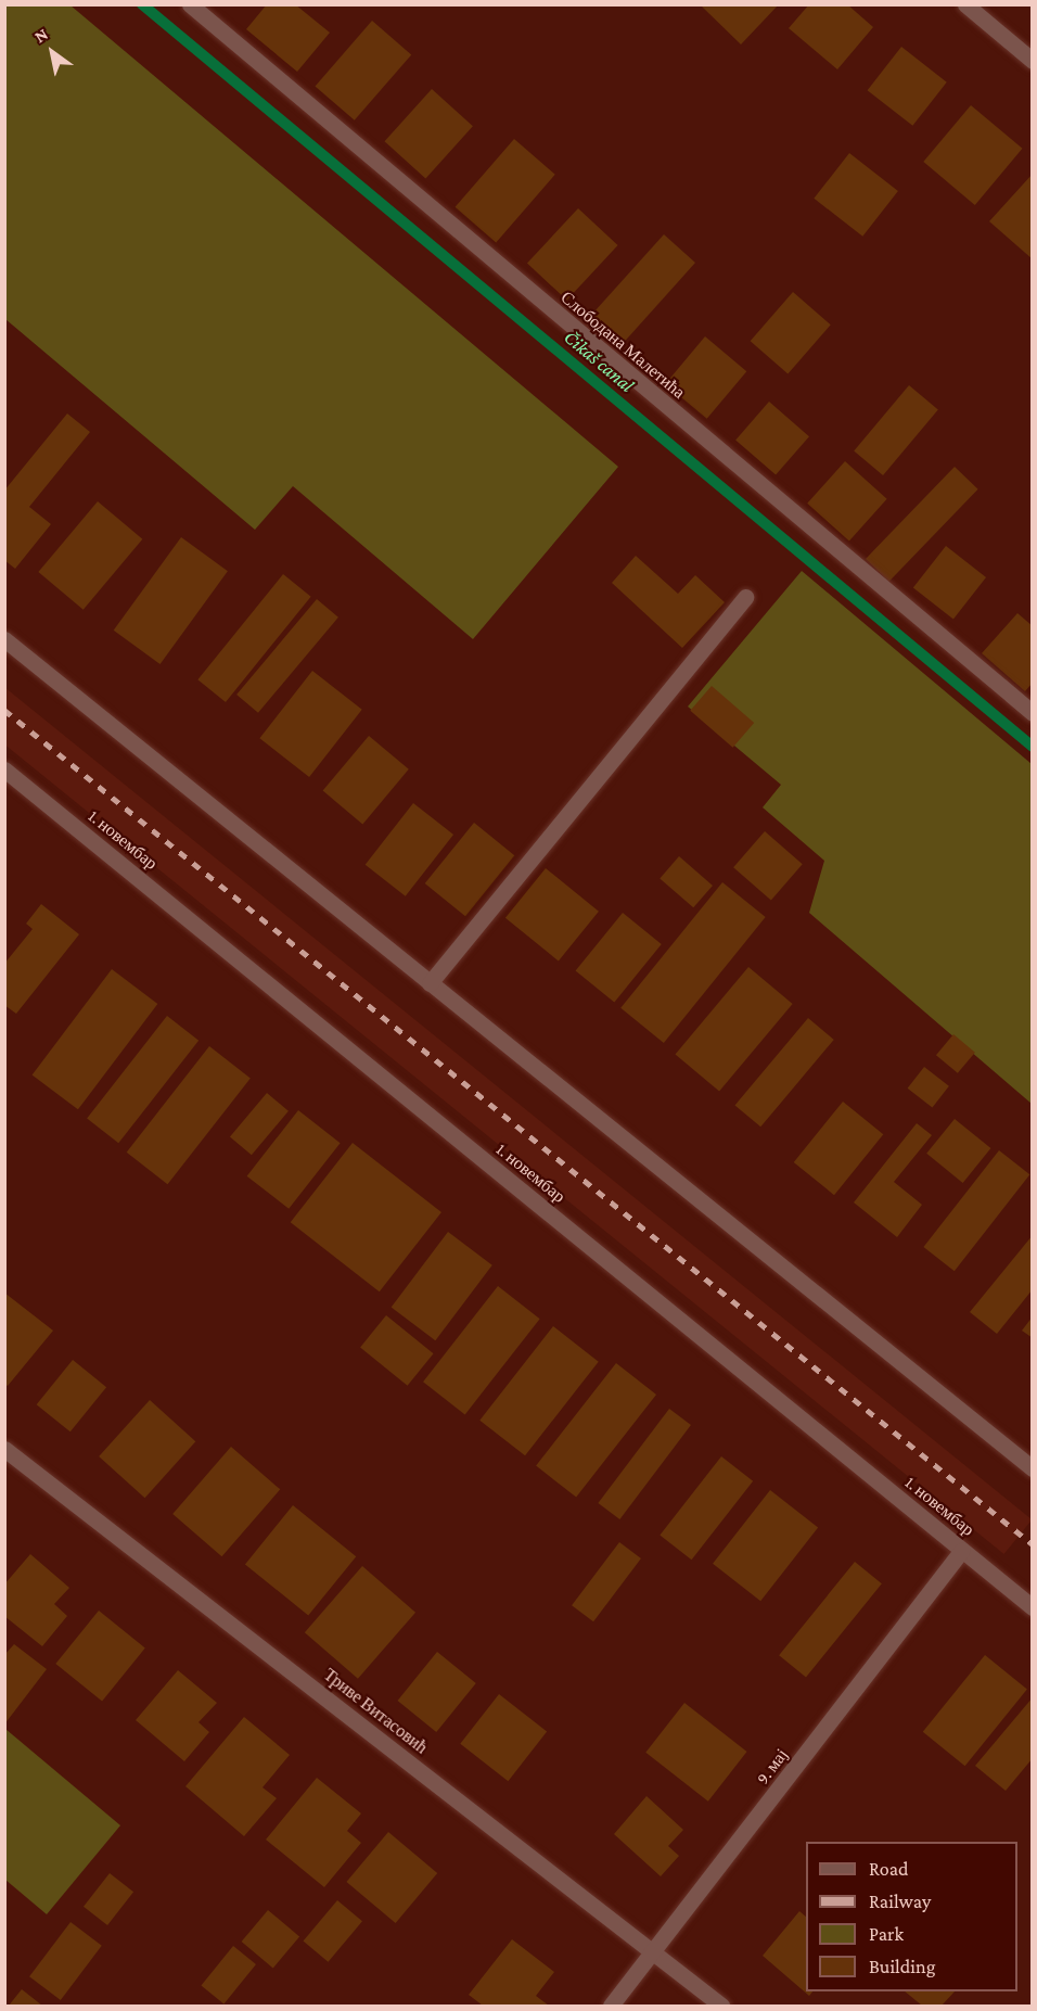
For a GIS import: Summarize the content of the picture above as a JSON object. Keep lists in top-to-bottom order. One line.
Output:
{"streets":{"street":["Слободана Малетића","1. новембар","Триве Витасовић","9. мај"]},"crossings":[["1. новембар","9. мај"],["Триве Витасовић","9. мај"]],"water":["Čikaš canal"],"legend":["Road","Railway","Park","Building"],"north":"top left"}
